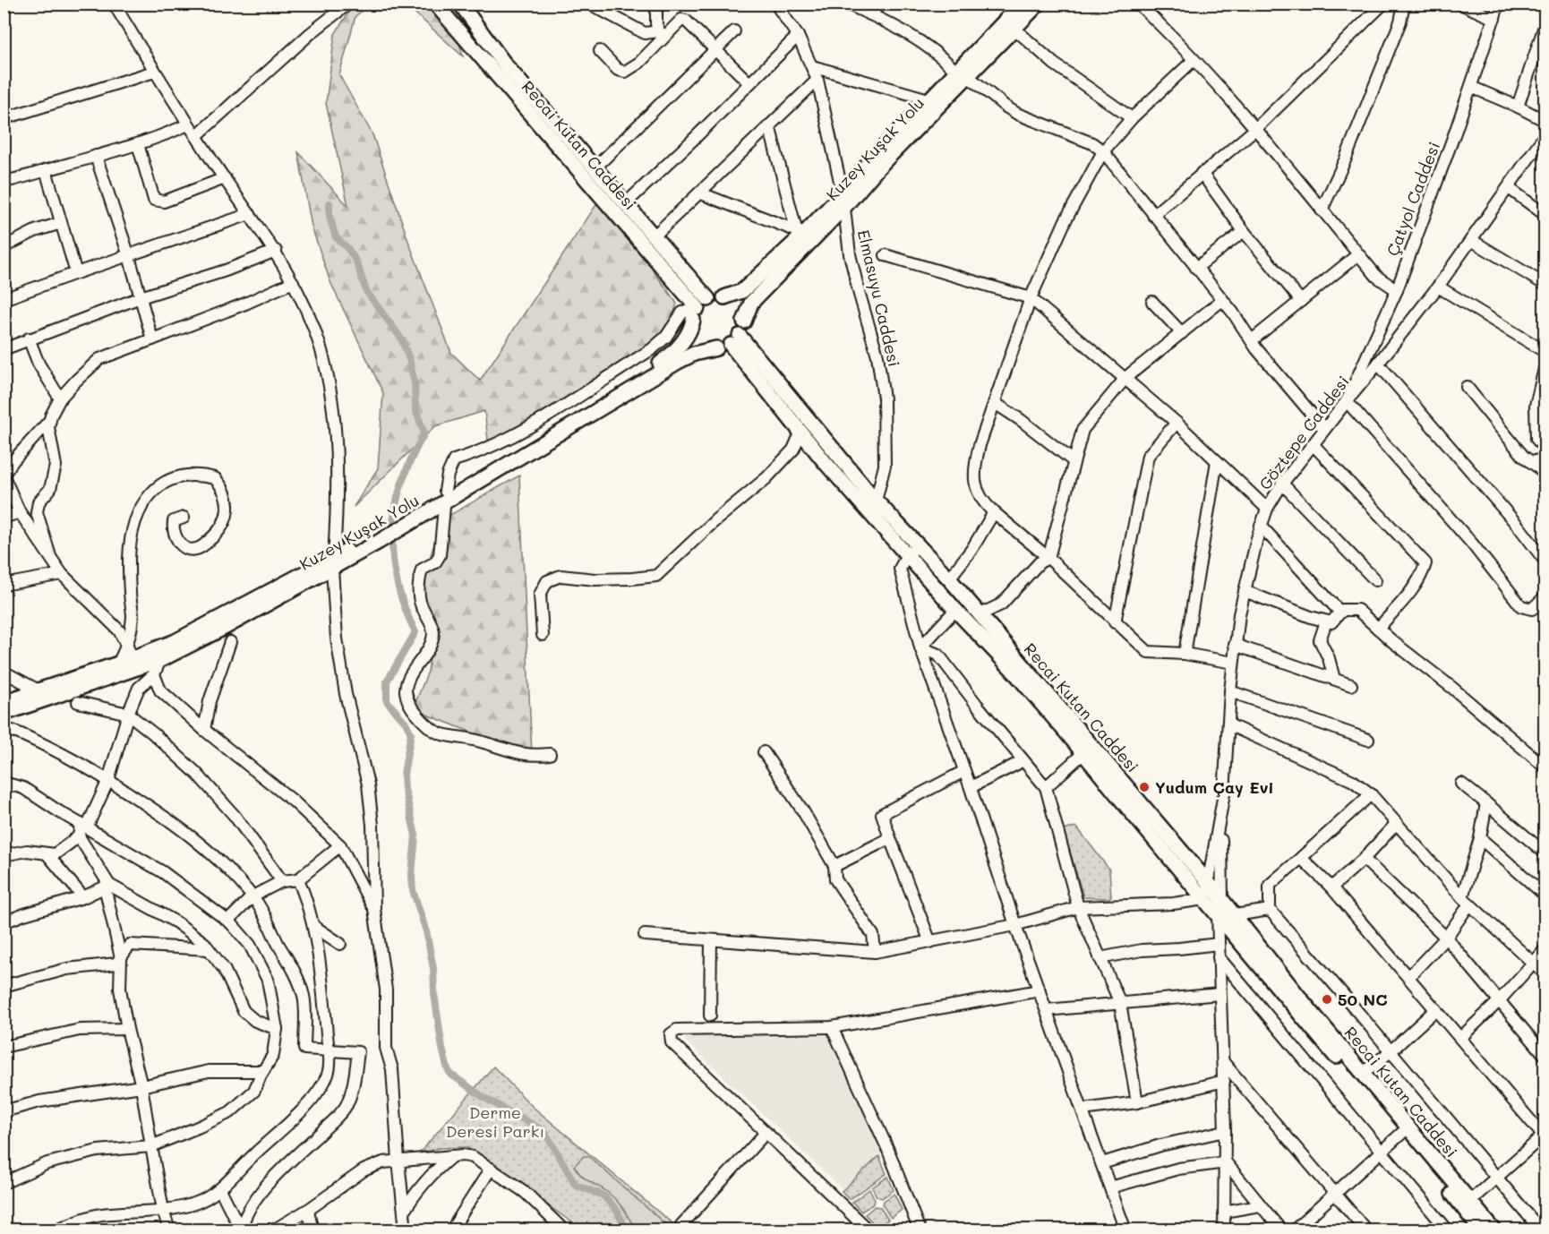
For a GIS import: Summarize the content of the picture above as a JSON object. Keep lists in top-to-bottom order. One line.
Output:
{"streets":{"main road":["Recai Kutan Caddesi","Kuzey Kuşak Yolu"],"street":["Çatyol Caddesi","Elmasuyu Caddesi","Göztepe Caddesi"]},"crossings":[["Recai Kutan Caddesi","Kuzey Kuşak Yolu"],["Recai Kutan Caddesi","Elmasuyu Caddesi"],["Recai Kutan Caddesi","Göztepe Caddesi"],["Kuzey Kuşak Yolu","Elmasuyu Caddesi"],["Çatyol Caddesi","Göztepe Caddesi"]],"parks":["Derme Deresi Parkı"],"places":["Yudum Çay Evi","50 NC"]}
